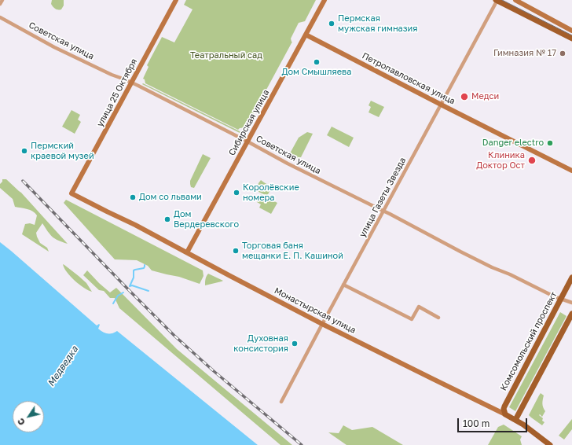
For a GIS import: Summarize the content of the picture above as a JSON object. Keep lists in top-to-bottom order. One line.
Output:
{"streets":{"main road":["Петропавловская улица","улица 25 Октября","Сибирская улица","Монастырская улица","Комсомольский проспект"],"street":["Советская улица","улица Газеты Звезда"]},"crossings":[["Советская улица","улица 25 Октября"],["Советская улица","Сибирская улица"],["Советская улица","улица Газеты Звезда"],["Советская улица","Комсомольский проспект"],["Петропавловская улица","Сибирская улица"],["Петропавловская улица","улица Газеты Звезда"],["улица 25 Октября","Монастырская улица"],["Сибирская улица","Монастырская улица"],["улица Газеты Звезда","Монастырская улица"]],"water":["Медведка"],"parks":["Театральный сад"],"places":["Пермская мужская гимназия","Гимназия № 17","Дом Смышляева","Медси","Danger electro","Пермский краевой музей","Клиника Доктор Ост","Королёвские номера","Дом со львами","Дом Вердеревского","Торговая баня мещанки Е. П. Кашиной","Духовная консистория"],"scale_bar":"100 m","north":"bottom left"}
